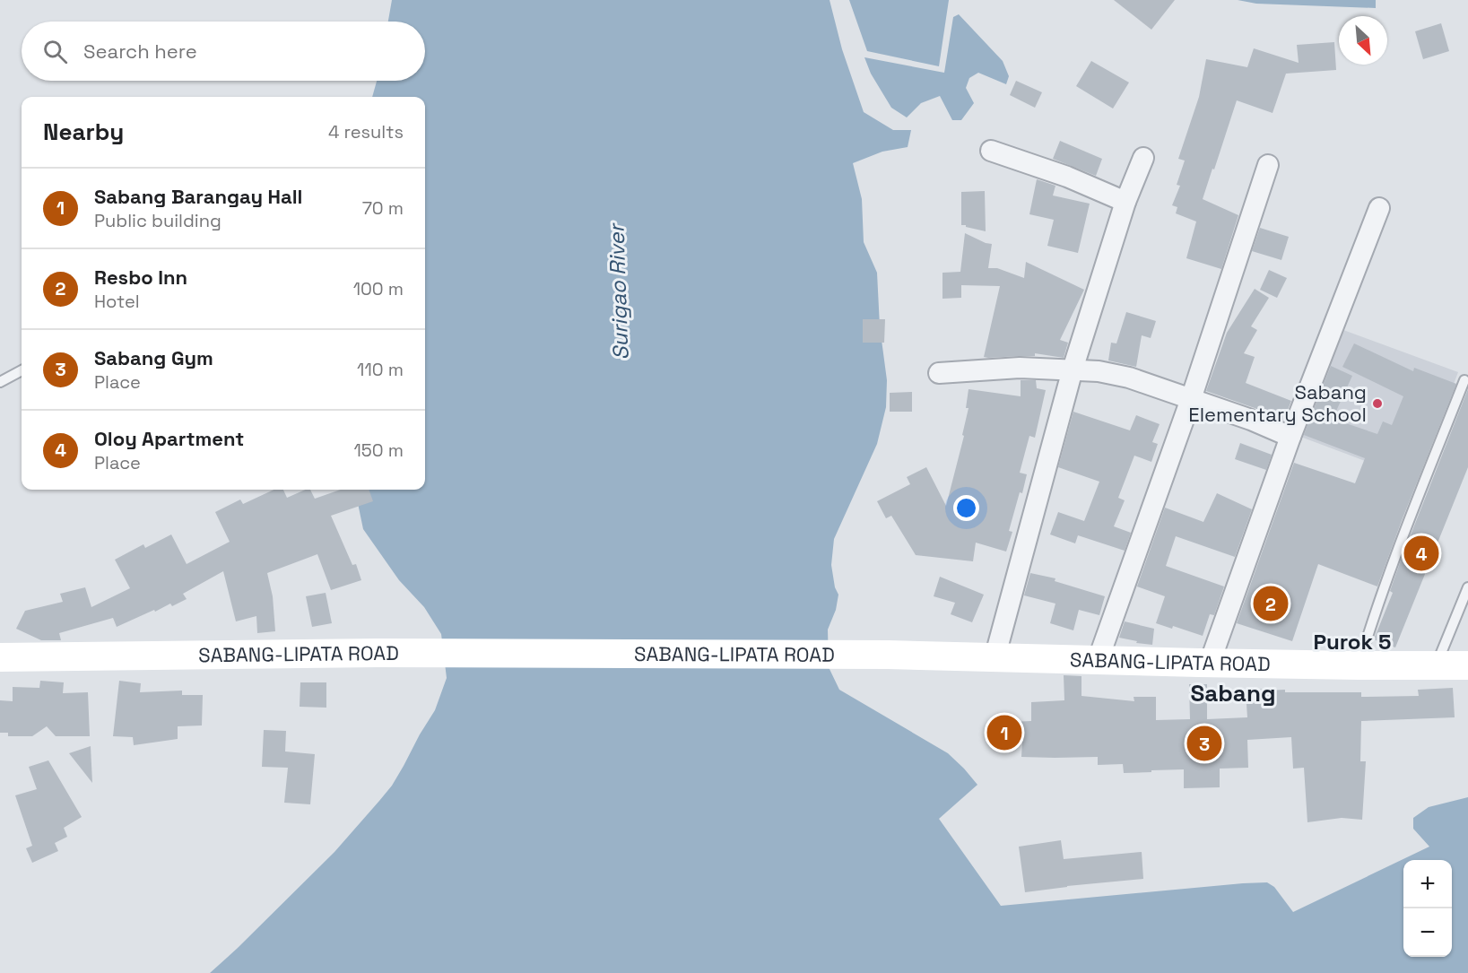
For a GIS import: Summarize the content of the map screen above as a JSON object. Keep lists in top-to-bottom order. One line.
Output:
{"streets":{"main road":["SABANG-LIPATA ROAD"]},"districts":["Purok 5","Sabang"],"water":["Surigao River"],"places":["Sabang Elementary School"],"north":"bottom right","page":{"search":"Search here","heading":["Nearby","4 results"],"list":[{"mark":"1","name":"Sabang Barangay Hall","note":"Public building","value":"70 m"},{"mark":"2","name":"Resbo Inn","note":"Hotel","value":"100 m"},{"mark":"3","name":"Sabang Gym","note":"Place","value":"110 m"},{"mark":"4","name":"Oloy Apartment","note":"Place","value":"150 m"}],"pins":["4","2","1","3"],"map_buttons":["+","−"]}}
